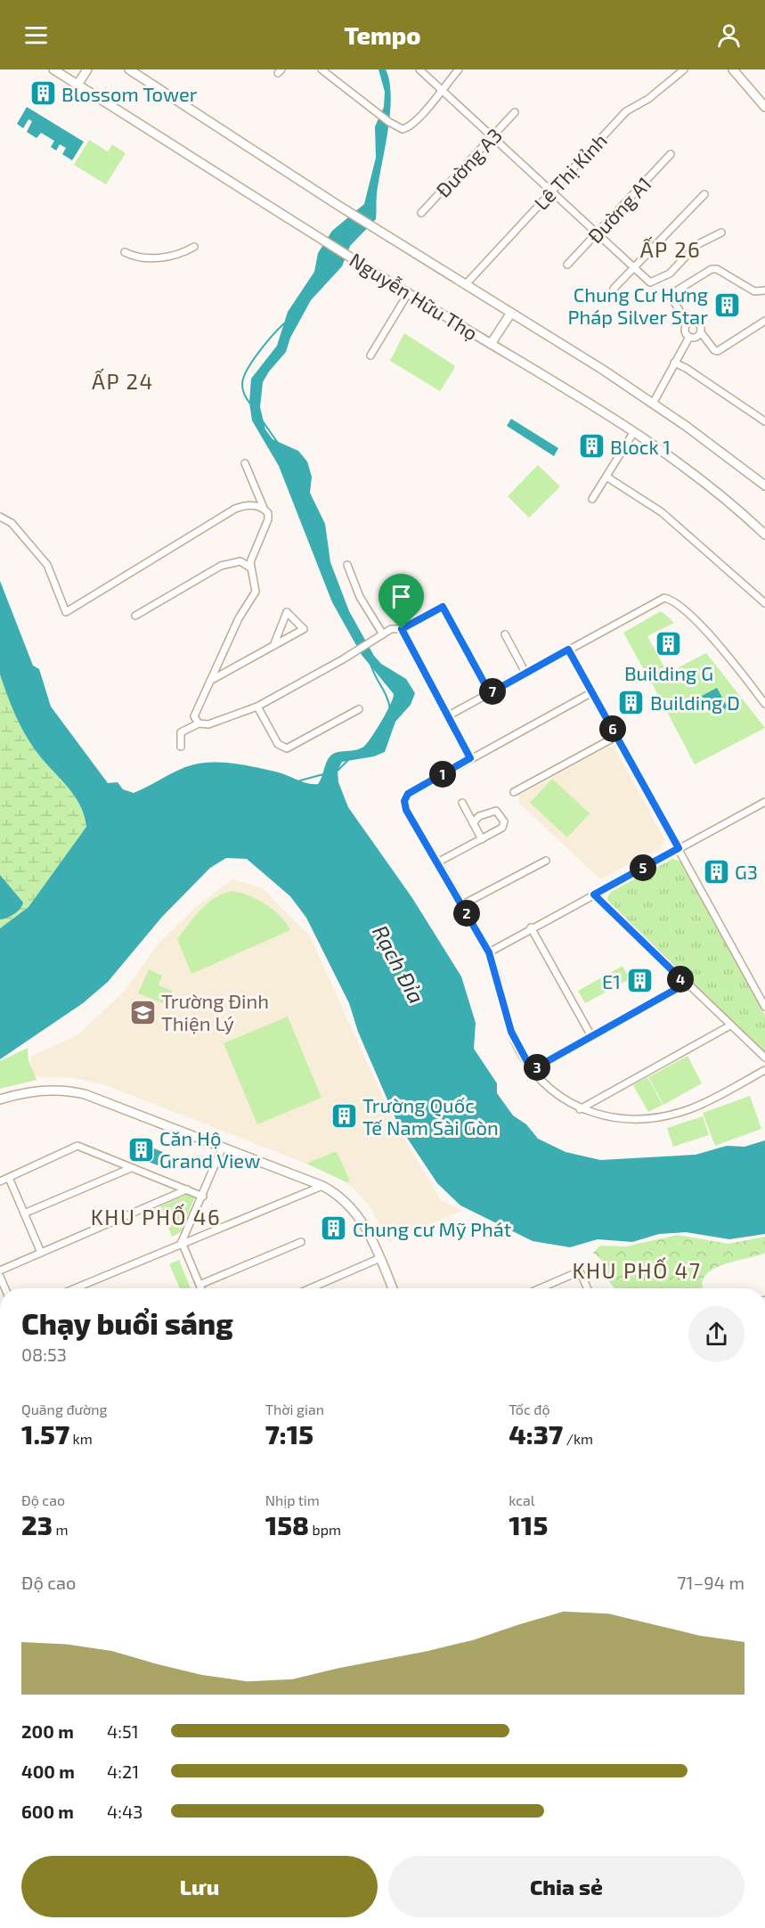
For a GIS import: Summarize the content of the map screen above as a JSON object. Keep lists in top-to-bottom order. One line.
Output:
{"streets":{"main road":["Nguyễn Hữu Thọ"],"street":["Đường A3","Lê Thị Kỉnh","Đường A1"]},"crossings":[["Lê Thị Kỉnh","Nguyễn Hữu Thọ"]],"districts":["ẤP 26","ẤP 24","KHU PHỐ 46","KHU PHỐ 47"],"water":["Rạch Đỉa"],"places":{"building":["Blossom Tower","Chung Cư Hưng Pháp Silver Star","Block 1","Building G","Building D","G3","E1","Trường Quốc Tế Nam Sài Gòn","Căn Hộ Grand View","Chung cư Mỹ Phát"],"school or university":["Trường Đinh Thiện Lý"]},"page":{"header":"Tempo","pins":["7","6","1","5","2","4","3"],"heading":["Chạy buổi sáng","08:53"],"stats":[["Quãng đường","1.57 km"],["Thời gian","7:15"],["Tốc độ","4:37 /km"],["Độ cao","23 m"],["Nhịp tim","158 bpm"],["kcal","115"]],"chart":["Độ cao","71–94 m"],"list":[{"name":"200 m","note":"4:51"},{"name":"400 m","note":"4:21"},{"name":"600 m","note":"4:43"}],"buttons":["Lưu","Chia sẻ"]}}
